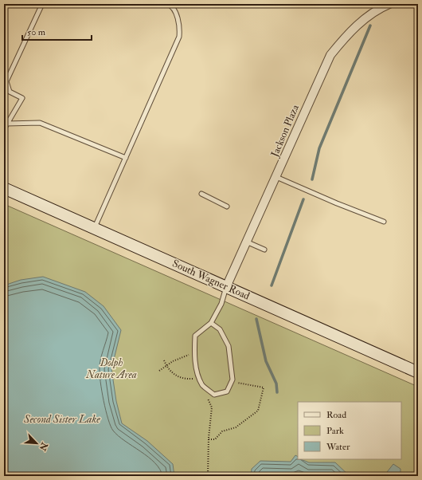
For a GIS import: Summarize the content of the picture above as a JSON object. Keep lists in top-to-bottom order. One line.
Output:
{"streets":{"main road":["South Wagner Road"],"street":["Jackson Plaza"]},"crossings":[["Jackson Plaza","South Wagner Road"]],"water":["Second Sister Lake"],"parks":["Dolph Nature Area"],"legend":["Road","Park","Water"],"scale_bar":"50 m","north":"bottom right"}
